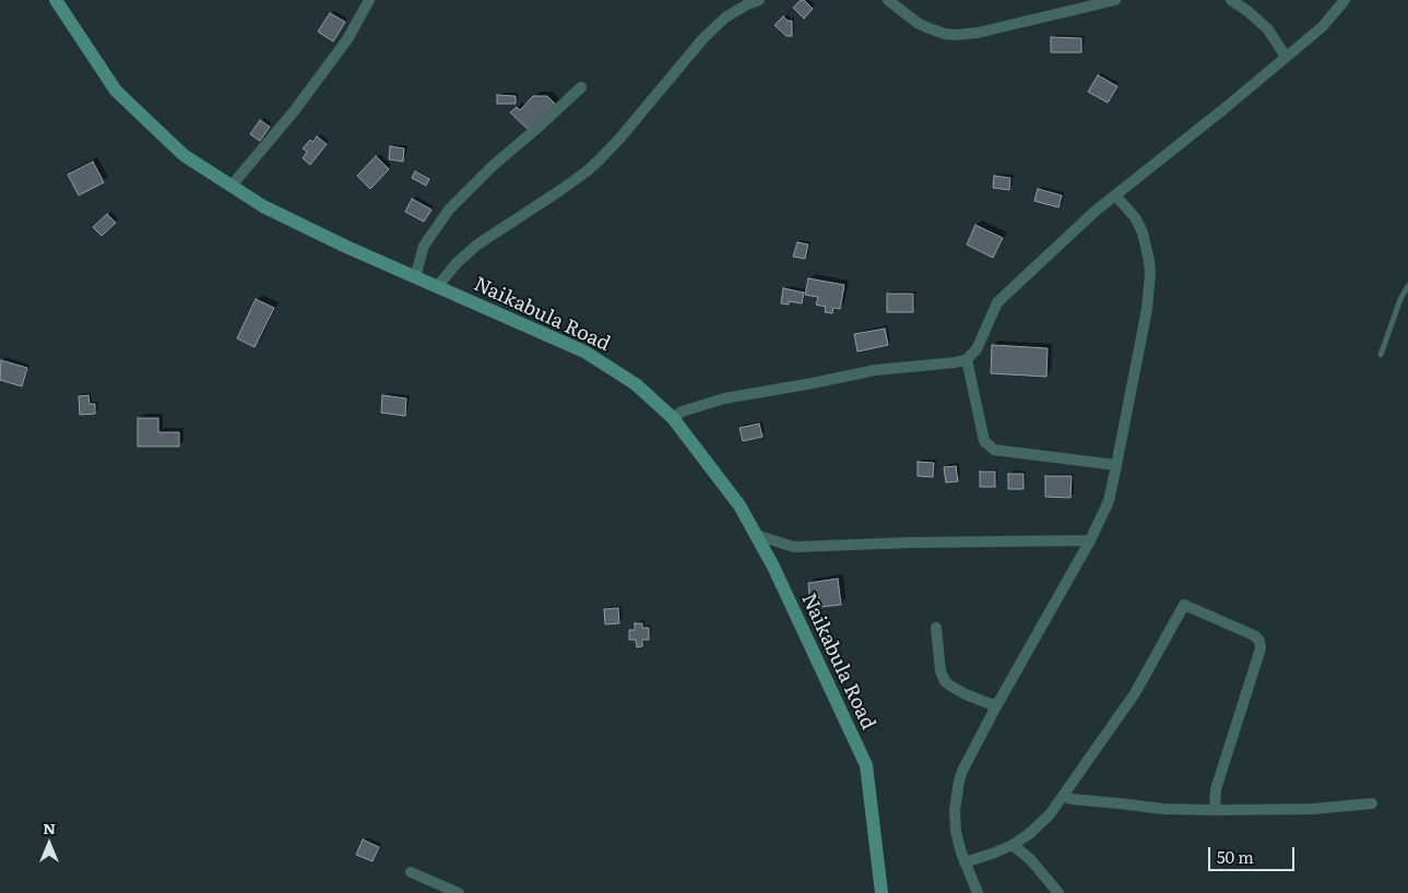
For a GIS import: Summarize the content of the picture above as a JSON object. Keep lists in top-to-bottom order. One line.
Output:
{"streets":{"street":["Naikabula Road"]},"scale_bar":"50 m","north":"top"}
